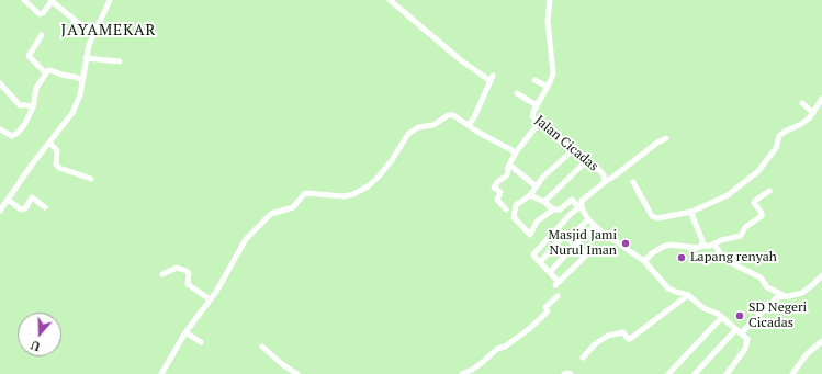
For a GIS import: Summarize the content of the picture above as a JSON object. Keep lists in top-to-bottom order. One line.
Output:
{"streets":{"street":["Jalan Cicadas"]},"districts":["JAYAMEKAR"],"places":["Masjid Jami Nurul Iman","Lapang renyah","SD Negeri Cicadas"],"north":"bottom"}
